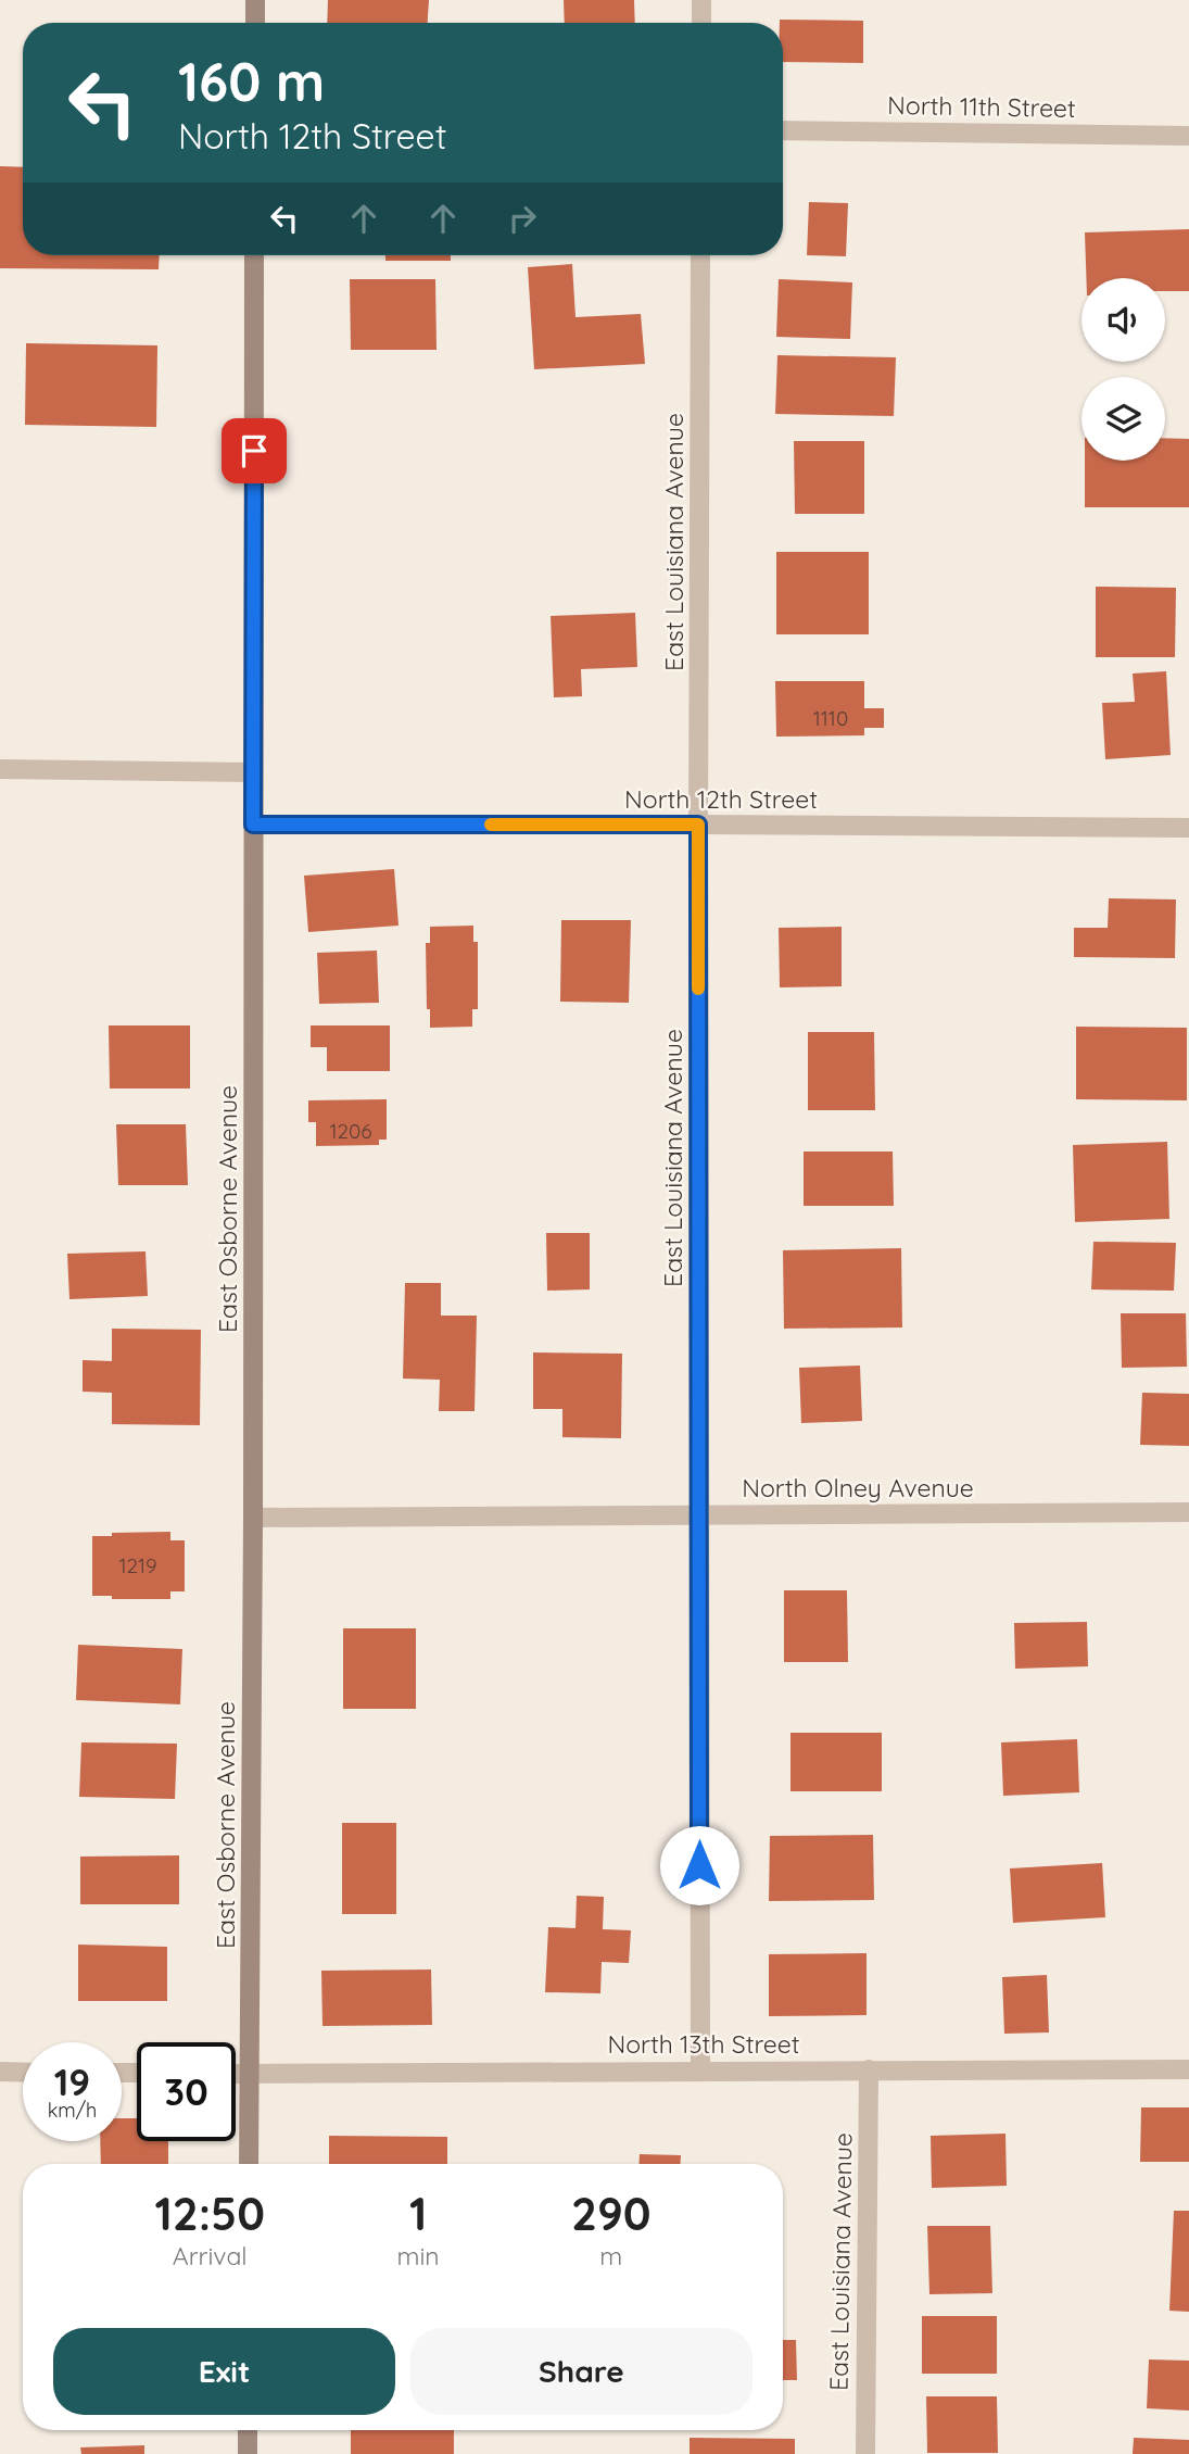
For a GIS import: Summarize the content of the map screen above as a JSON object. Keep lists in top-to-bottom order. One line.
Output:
{"streets":{"street":["North 11th Street","East Louisiana Avenue","North 12th Street","East Osborne Avenue","North Olney Avenue","North 13th Street"]},"crossings":[["East Louisiana Avenue","North 12th Street"],["East Louisiana Avenue","North Olney Avenue"],["East Louisiana Avenue","North 13th Street"],["North 12th Street","East Osborne Avenue"],["East Osborne Avenue","North Olney Avenue"],["East Osborne Avenue","North 13th Street"]],"house_numbers":["1110","1206","1219"],"page":{"turn":["160 m","North 12th Street"],"speed":"19 km/h","limit":"30","eta":["12:50","Arrival","1","min","290","m"],"buttons":["Exit","Share"]}}
